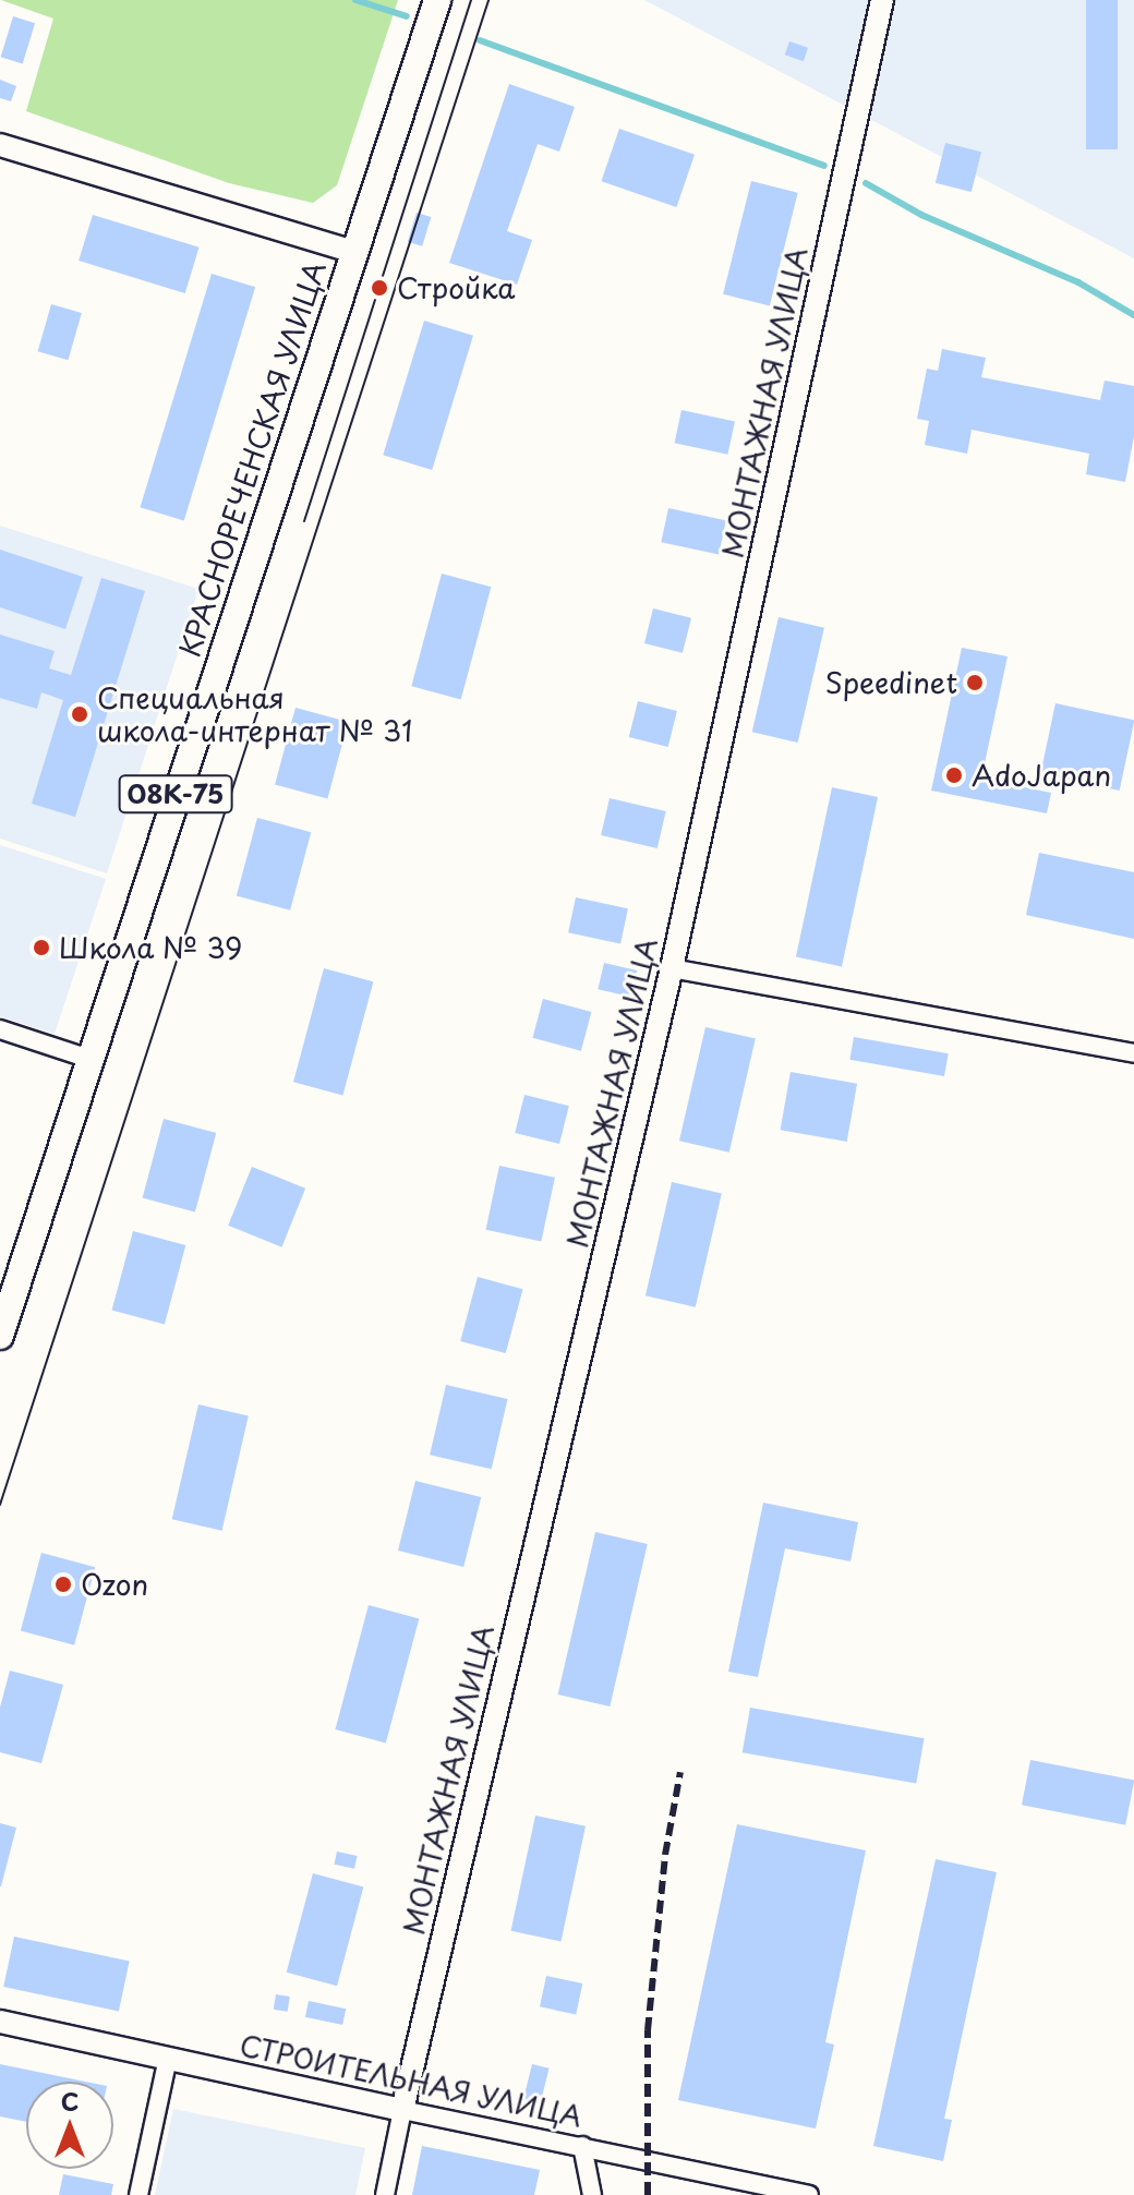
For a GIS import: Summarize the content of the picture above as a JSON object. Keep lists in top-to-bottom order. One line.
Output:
{"streets":{"main road":["КРАСНОРЕЧЕНСКАЯ УЛИЦА","08К-75"],"street":["МОНТАЖНАЯ УЛИЦА","СТРОИТЕЛЬНАЯ УЛИЦА"]},"crossings":[["МОНТАЖНАЯ УЛИЦА","СТРОИТЕЛЬНАЯ УЛИЦА"]],"places":["Стройка","Speedinet","Специальная школа-интернат № 31","AdoJapan","Школа № 39","Ozon"],"north":"top"}
